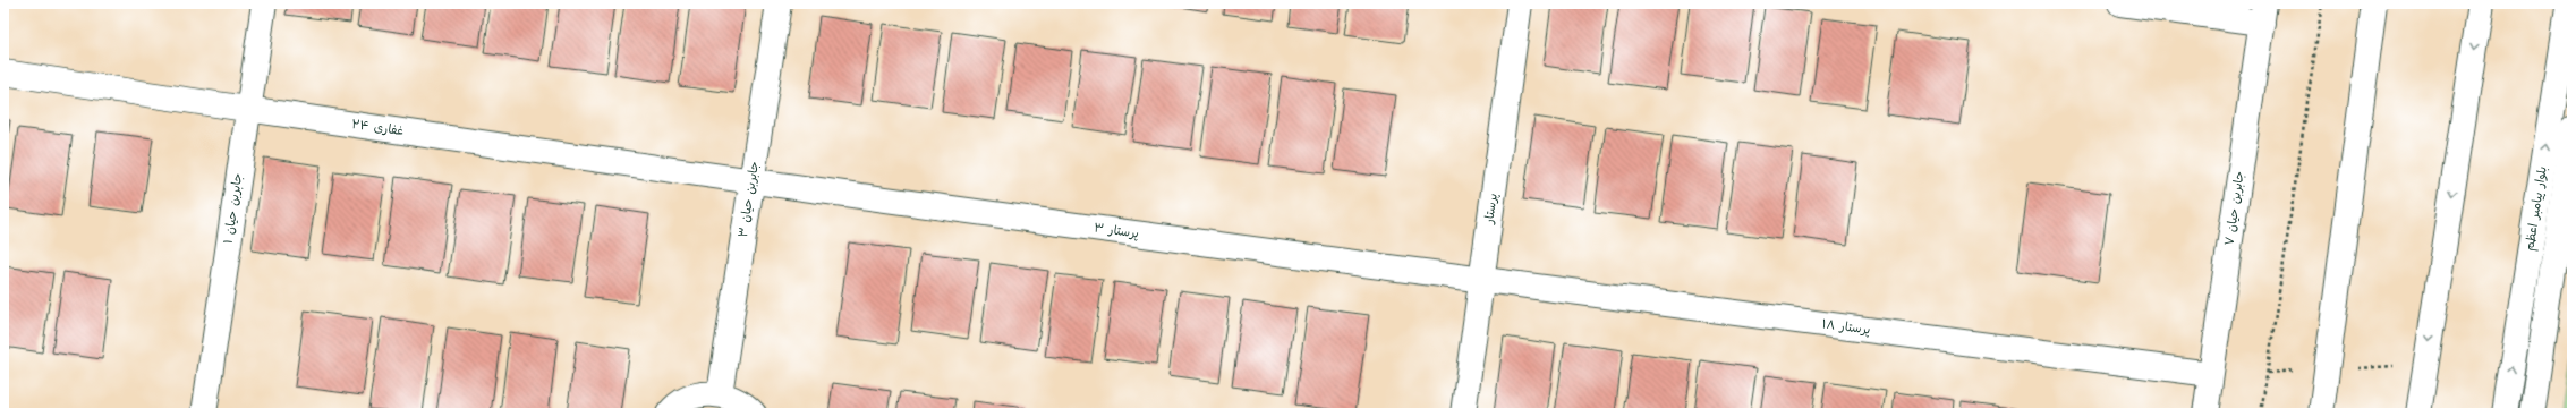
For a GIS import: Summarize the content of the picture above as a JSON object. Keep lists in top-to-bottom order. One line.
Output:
{"streets":{"street":["غفاری ۲۴","جابربن حیان ۳","جابربن حیان ۱","پرستار","جابربن حیان ۷","بلوار پیامبر اعظم","پرستار ۳","پرستار ۱۸"]},"crossings":[["غفاری ۲۴","جابربن حیان ۳"],["غفاری ۲۴","جابربن حیان ۱"],["غفاری ۲۴","پرستار ۳"],["جابربن حیان ۳","پرستار ۳"],["پرستار","پرستار ۳"],["پرستار","پرستار ۱۸"],["جابربن حیان ۷","پرستار ۱۸"],["پرستار ۳","پرستار ۱۸"]]}
